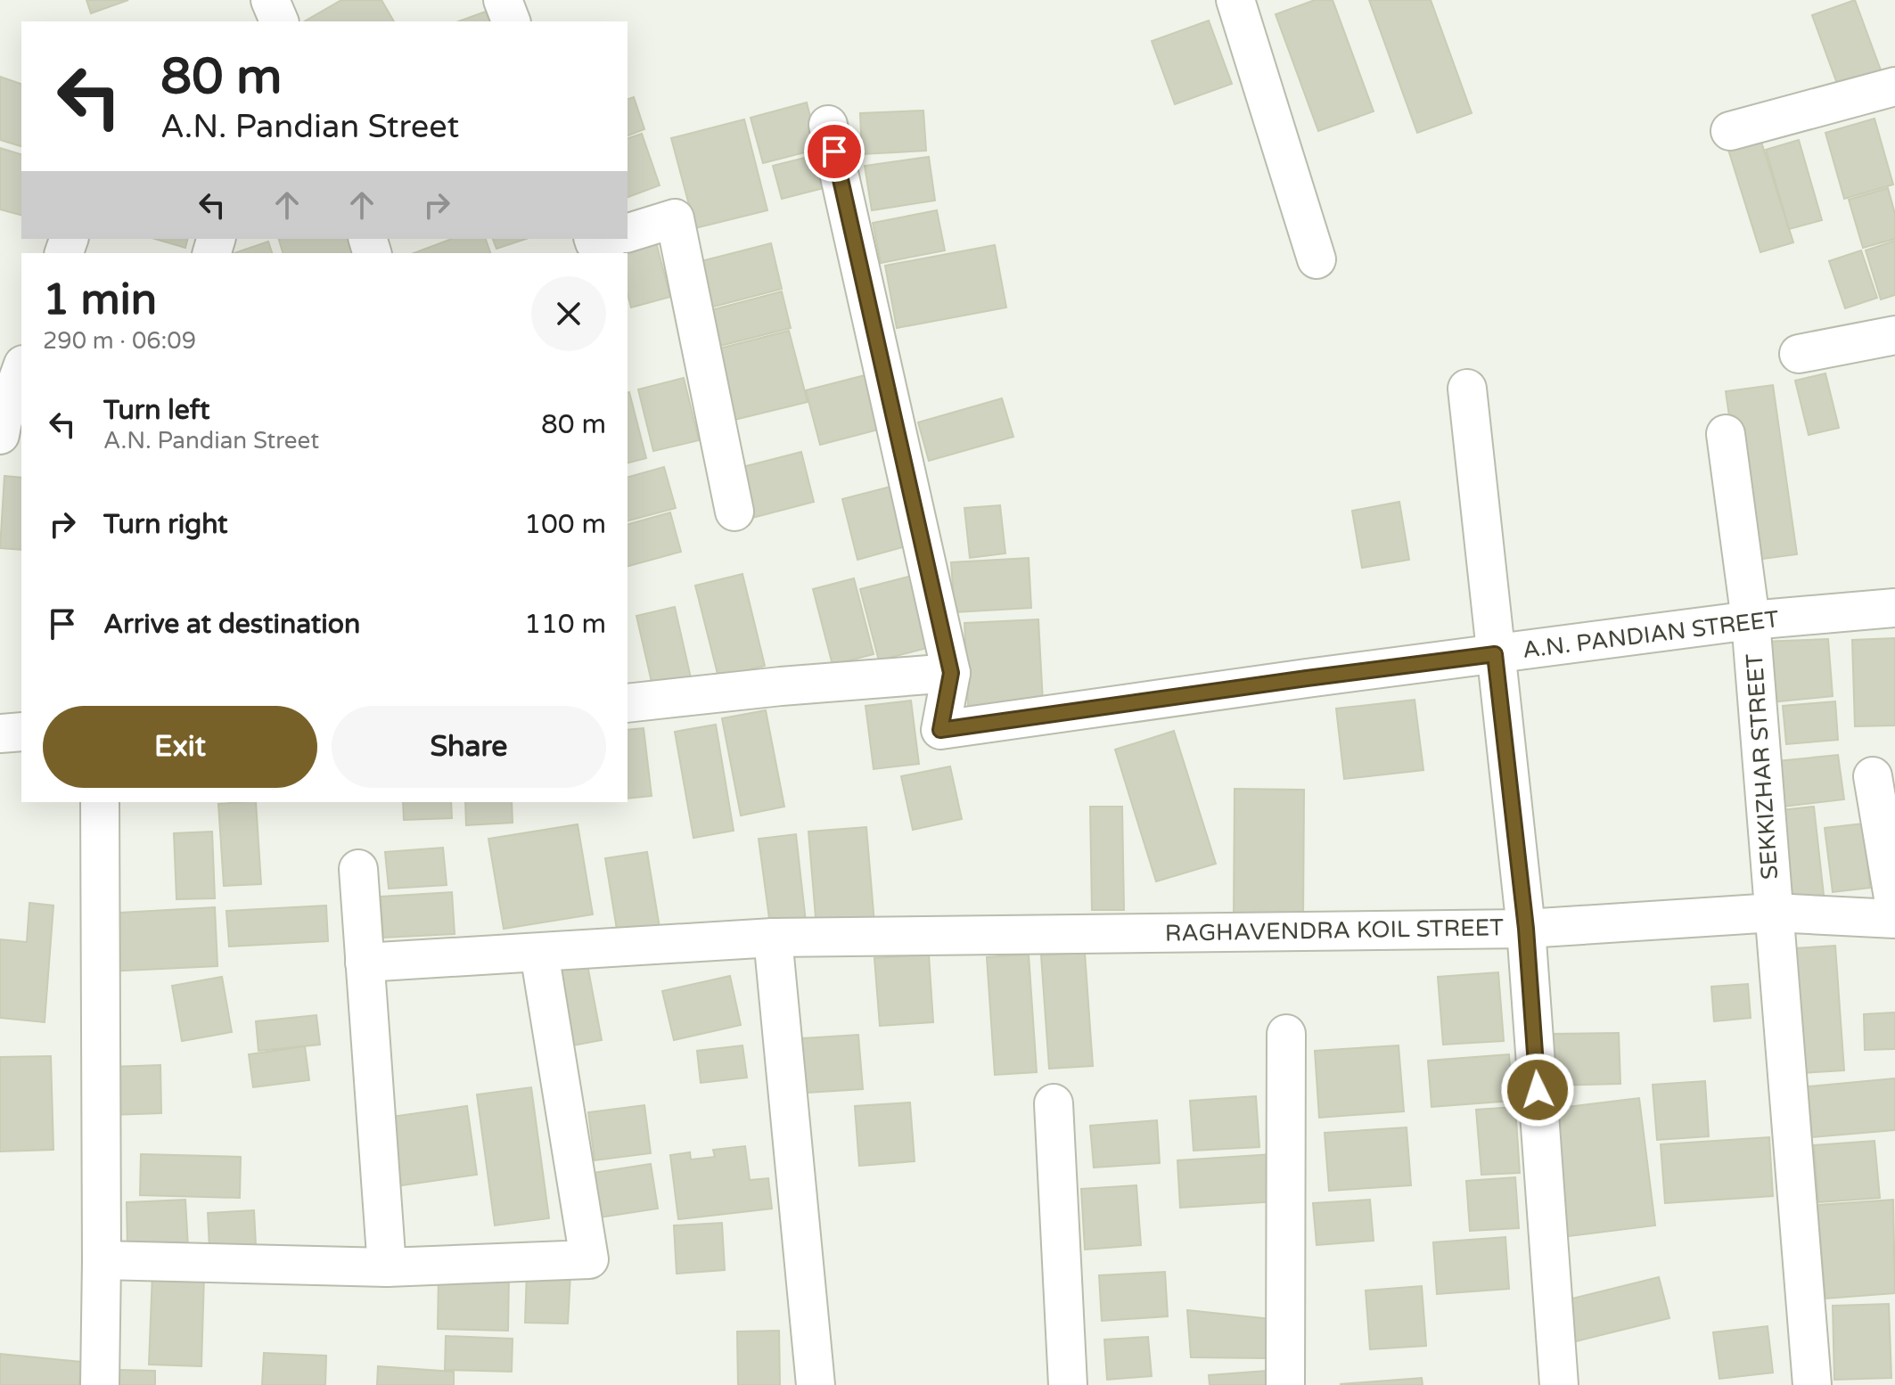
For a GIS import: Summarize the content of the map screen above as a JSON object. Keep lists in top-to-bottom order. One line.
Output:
{"streets":{"street":["A.N. PANDIAN STREET","SEKKIZHAR STREET","RAGHAVENDRA KOIL STREET"]},"crossings":[["A.N. PANDIAN STREET","SEKKIZHAR STREET"],["SEKKIZHAR STREET","RAGHAVENDRA KOIL STREET"]],"page":{"turn":["80 m","A.N. Pandian Street"],"heading":["1 min","290 m · 06:09"],"list":[{"name":"Turn left","note":"A.N. Pandian Street","value":"80 m"},{"name":"Turn right","value":"100 m"},{"name":"Arrive at destination","value":"110 m"}],"buttons":["Exit","Share"]}}
